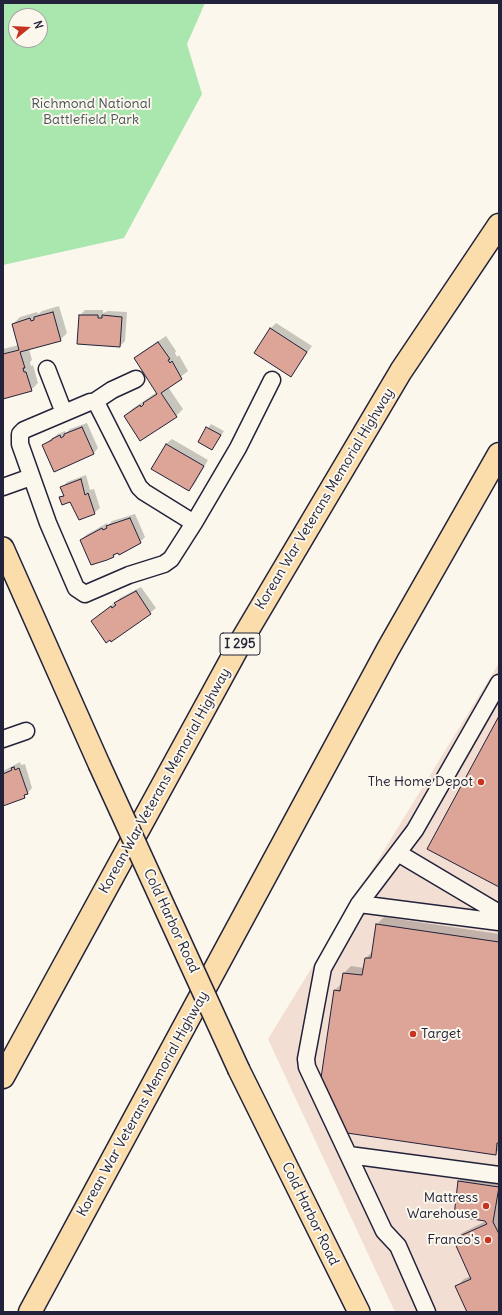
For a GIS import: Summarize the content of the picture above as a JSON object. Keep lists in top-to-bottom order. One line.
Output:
{"streets":{"highway":["Korean War Veterans Memorial Highway","I 295"],"main road":["Cold Harbor Road"]},"parks":["Richmond National Battlefield Park"],"places":["The Home Depot","Target","Mattress Warehouse","Franco's"],"north":"right"}
